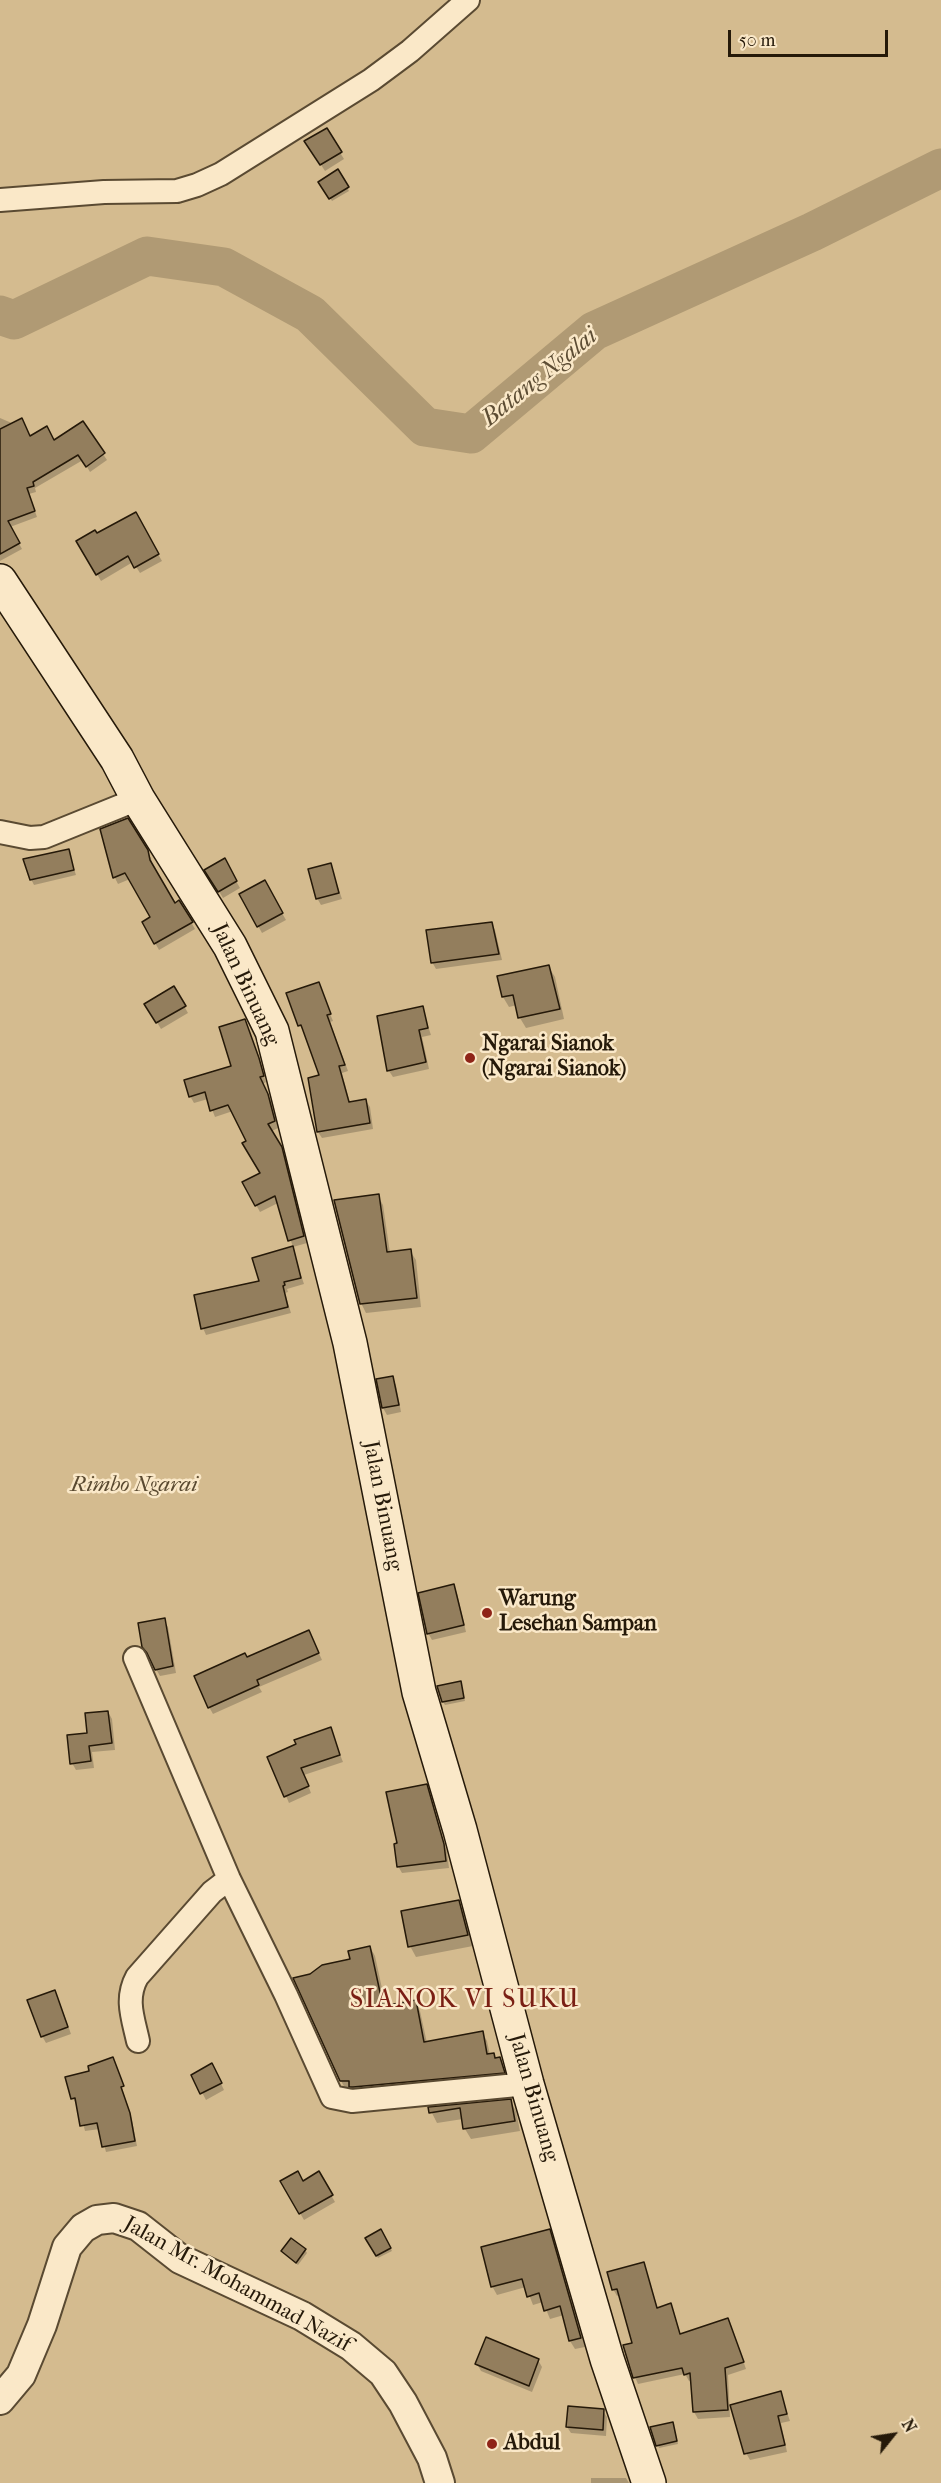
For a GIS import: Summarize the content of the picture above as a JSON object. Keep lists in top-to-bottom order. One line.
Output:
{"streets":{"main road":["Jalan Binuang"],"street":["Jalan Mr. Mohammad Nazif"]},"districts":["SIANOK VI SUKU"],"water":["Batang Ngalai"],"parks":["Rimbo Ngarai"],"places":["Ngarai Sianok (Ngarai Sianok)","Warung Lesehan Sampan","Abdul"],"scale_bar":"50 m","north":"top right"}
